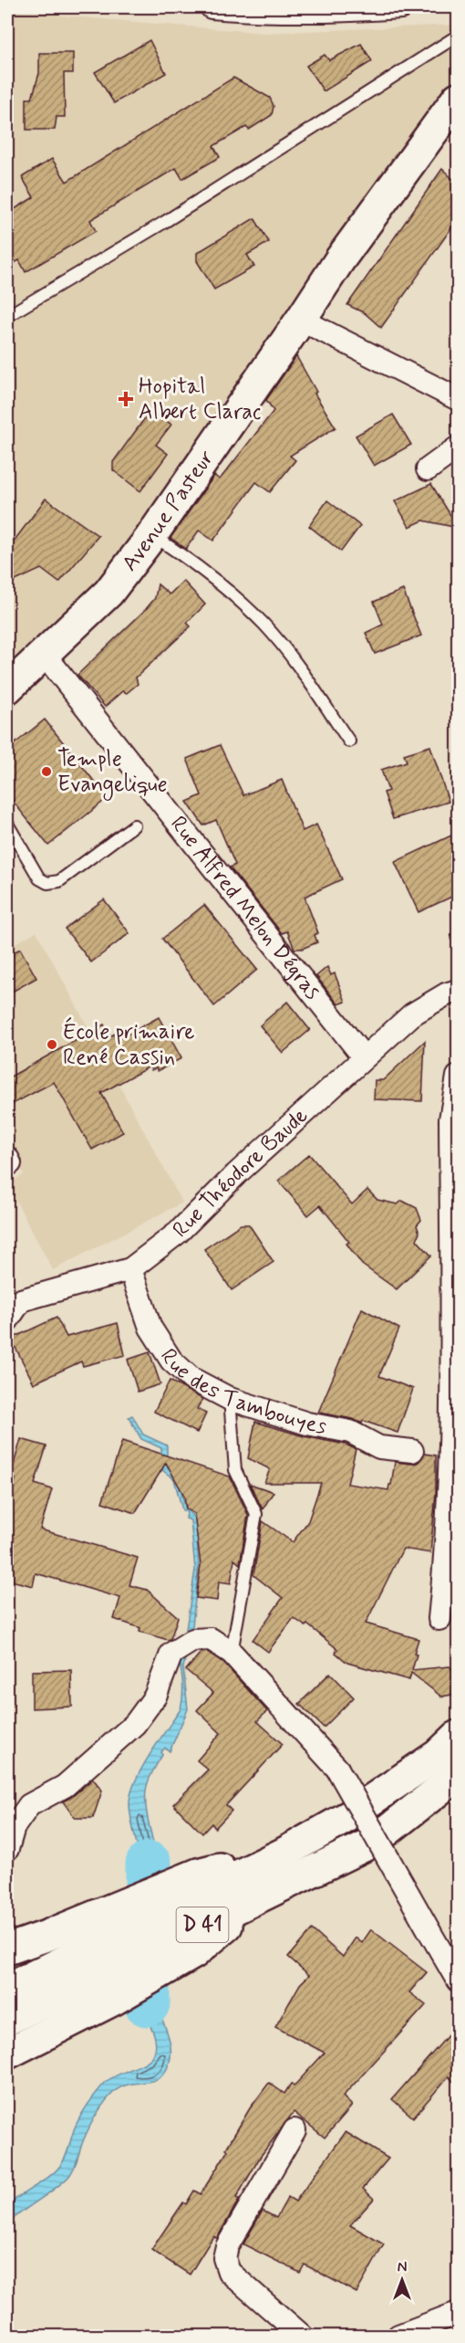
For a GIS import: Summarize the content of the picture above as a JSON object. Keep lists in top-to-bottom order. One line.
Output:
{"streets":{"main road":["Avenue Pasteur","D 41"],"street":["Rue Alfred Melon Dégras","Rue Théodore Baude","Rue des Tambouyes"]},"crossings":[["Avenue Pasteur","Rue Alfred Melon Dégras"],["Rue Alfred Melon Dégras","Rue Théodore Baude"],["Rue Théodore Baude","Rue des Tambouyes"]],"places":{"health":["Hopital Albert Clarac"],"other":["Temple Evangelique","École primaire René Cassin"]},"north":"top"}
